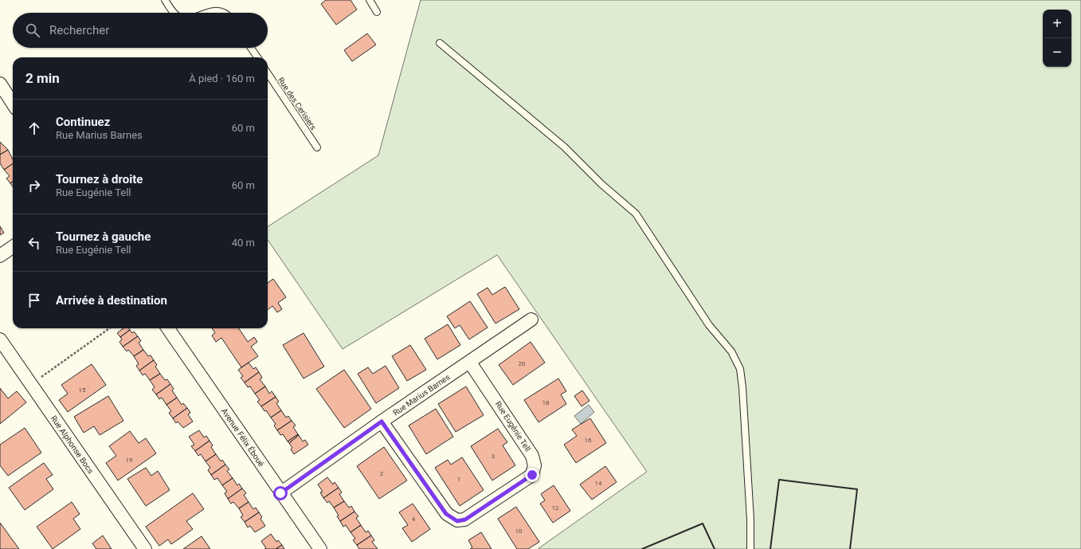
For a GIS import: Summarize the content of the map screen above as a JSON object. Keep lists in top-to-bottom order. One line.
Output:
{"streets":{"street":["Rue Marius Barnes","Rue Eugénie Tell","Avenue Félix Éboué","Rue Alphonse Bocs"],"lane":["Rue des Cerisiers"]},"crossings":[["Rue Marius Barnes","Rue Eugénie Tell"],["Rue Marius Barnes","Avenue Félix Éboué"]],"house_numbers":["20","15","18","16","3","19","2","1","14","12","4","10"],"page":{"map_buttons":["+","−"],"search":"Rechercher","heading":["2 min","À pied · 160 m"],"list":[["Continuez","Rue Marius Barnes","60 m"],["Tournez à droite","Rue Eugénie Tell","60 m"],["Tournez à gauche","Rue Eugénie Tell","40 m"],"Arrivée à destination"]}}
